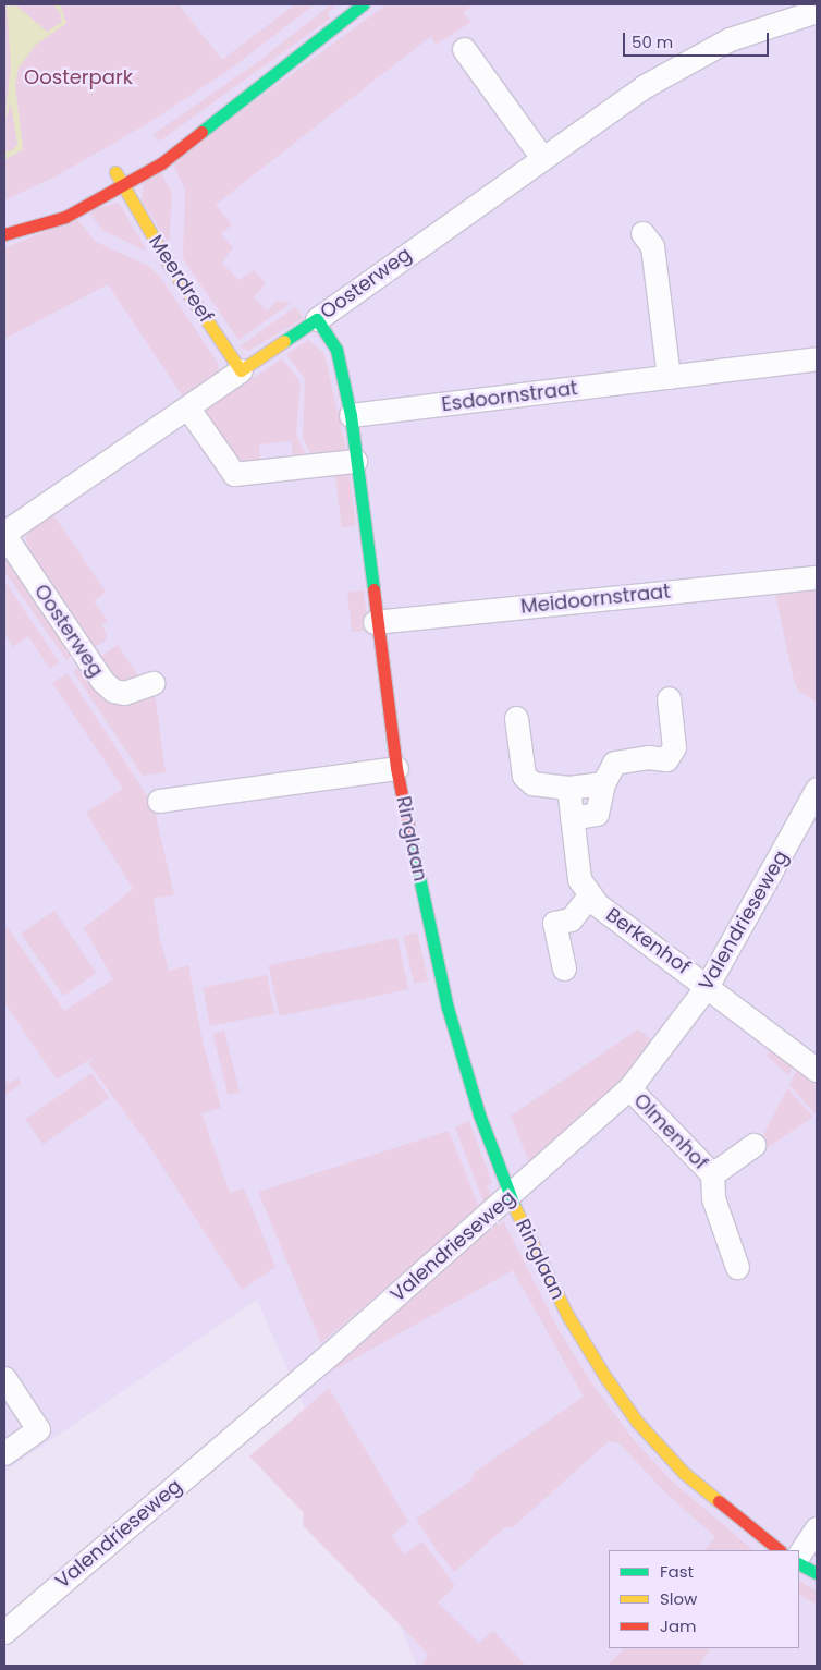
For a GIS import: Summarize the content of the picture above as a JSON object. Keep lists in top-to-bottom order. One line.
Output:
{"streets":{"street":["Meerdreef","Oosterweg","Esdoornstraat","Meidoornstraat","Ringlaan","Valendrieseweg","Berkenhof","Olmenhof"]},"crossings":[["Meerdreef","Oosterweg"],["Oosterweg","Ringlaan"],["Esdoornstraat","Ringlaan"],["Meidoornstraat","Ringlaan"],["Ringlaan","Valendrieseweg"],["Valendrieseweg","Berkenhof"],["Valendrieseweg","Olmenhof"]],"parks":["Oosterpark"],"legend":["Fast","Slow","Jam"],"scale_bar":"50 m"}
